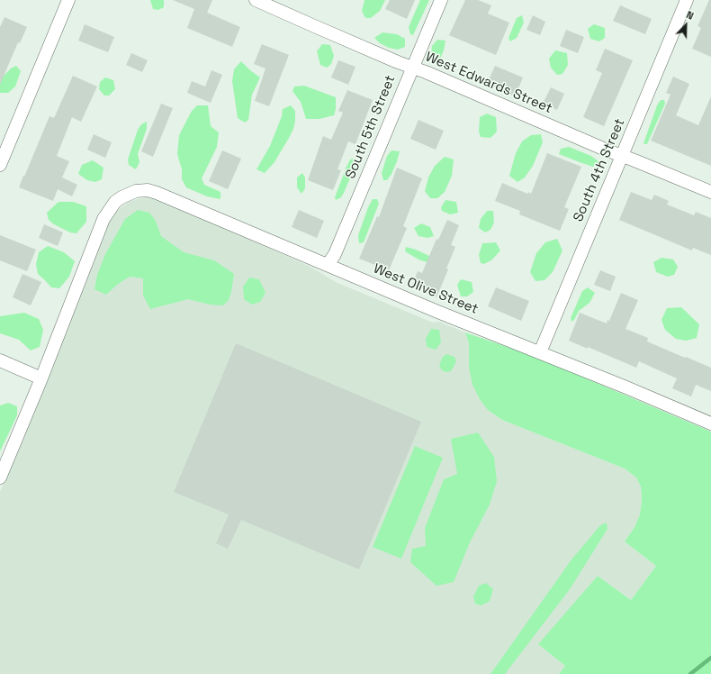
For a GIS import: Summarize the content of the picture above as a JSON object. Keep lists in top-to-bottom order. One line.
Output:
{"streets":{"street":["West Edwards Street","South 5th Street","South 4th Street","West Olive Street"]},"crossings":[["West Edwards Street","South 5th Street"],["West Edwards Street","South 4th Street"],["South 5th Street","West Olive Street"],["South 4th Street","West Olive Street"]],"north":"top right"}
